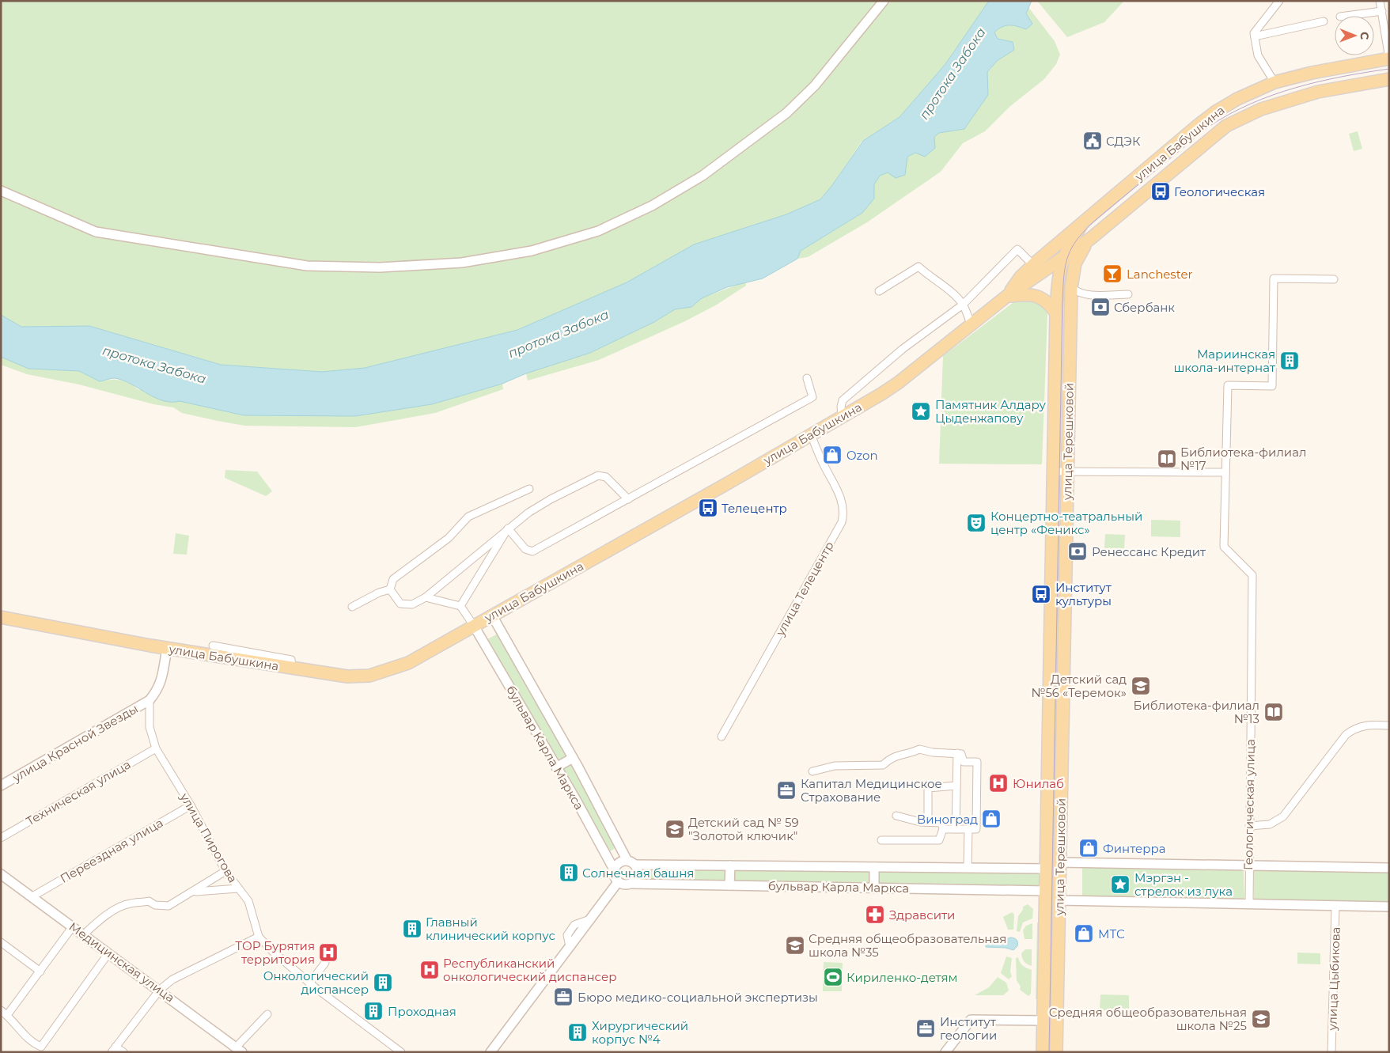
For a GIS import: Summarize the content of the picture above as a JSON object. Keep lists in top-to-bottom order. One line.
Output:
{"streets":{"main road":["улица Бабушкина","улица Терешковой"],"street":["улица Телецентр","улица Красной Звезды","бульвар Карла Маркса","Техническая улица","Геологическая улица","улица Пирогова","Переездная улица","Медицинская улица","улица Цыбикова"]},"crossings":[["улица Бабушкина","улица Терешковой"],["улица Бабушкина","улица Телецентр"],["улица Бабушкина","бульвар Карла Маркса"],["улица Терешковой","бульвар Карла Маркса"],["улица Красной Звезды","улица Пирогова"],["Техническая улица","улица Пирогова"],["улица Пирогова","Переездная улица"],["Переездная улица","Медицинская улица"]],"water":["протока Забока"],"places":{"public building":["СДЭК"],"bus stop":["Геологическая","Телецентр","Институт культуры"],"bar":["Lanchester"],"bank":["Сбербанк","Ренессанс Кредит"],"building":["Мариинская школа-интернат","Солнечная башня","Главный клинический корпус","Онкологический диспансер","Проходная","Хирургический корпус №4"],"place":["Памятник Алдару Цыденжапову","Мэргэн - стрелок из лука"],"shop":["Ozon","Виноград","Финтерра","МТС"],"library":["Библиотека-филиал №17","Библиотека-филиал №13"],"theatre":["Концертно-театральный центр «Феникс»"],"school or university":["Детский сад №56 «Теремок»","Детский сад № 59 \"Золотой ключик\"","Средняя общеобразовательная школа №35","Средняя общеобразовательная школа №25"],"hospital":["Юнилаб","ТОР Бурятия территория","Республиканский онкологический диспансер"],"office":["Капитал Медицинское Страхование","Бюро медико-социальной экспертизы","Институт геологии"],"pharmacy":["Здравсити"],"sports":["Кириленко-детям"]},"north":"right"}
